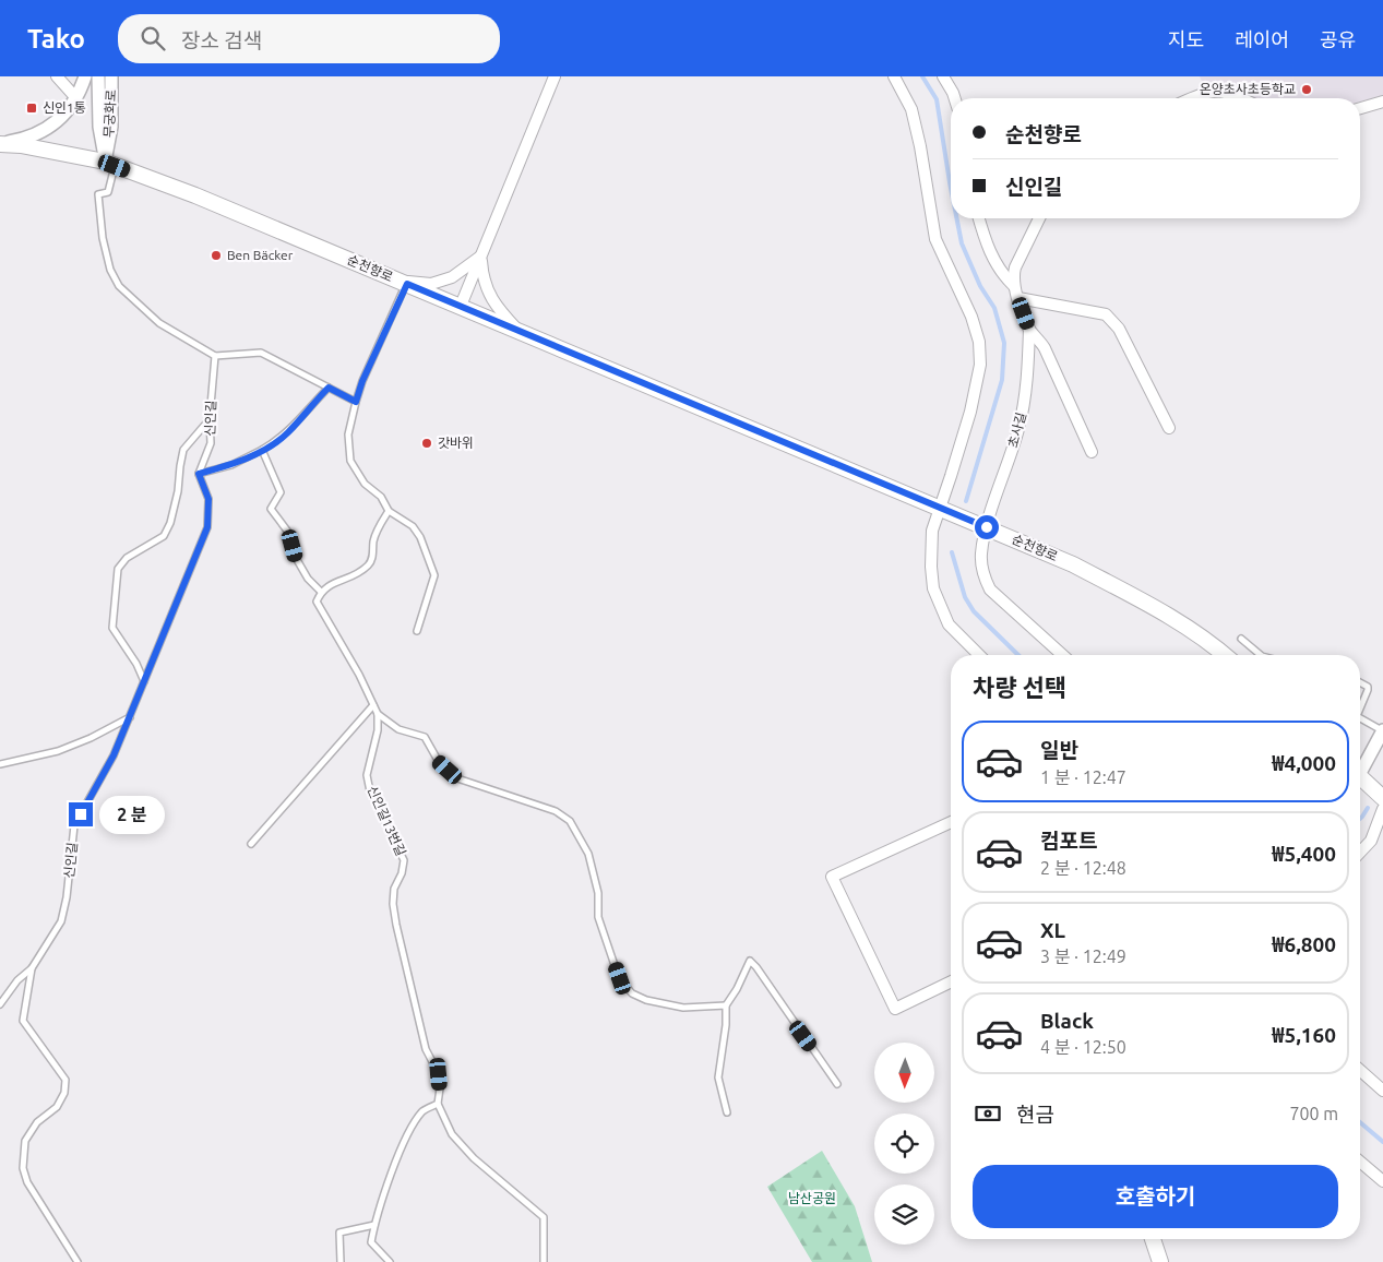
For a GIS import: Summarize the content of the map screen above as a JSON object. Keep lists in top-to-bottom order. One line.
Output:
{"streets":{"main road":["순천향로"],"street":["무궁화로","초사길"],"lane":["신인길","신인길13번길"]},"crossings":[["무궁화로","순천향로"],["순천향로","초사길"]],"parks":["남산공원"],"places":{"other":["온양초사초등학교","Ben Bäcker","갓바위"],"transit":["신인1통"]},"north":"bottom","page":{"header":"Tako","search":"장소 검색","nav":["지도","레이어","공유"],"banner":["순천향로","신인길"],"heading":"차량 선택","list":[{"name":"일반","note":"1 분 · 12:47","value":"₩4,000"},{"name":"컴포트","note":"2 분 · 12:48","value":"₩5,400"},{"name":"XL","note":"3 분 · 12:49","value":"₩6,800"},{"name":"Black","note":"4 분 · 12:50","value":"₩5,160"}],"bubble":"2 분","pay":["현금","700 m"],"buttons":"호출하기"}}
